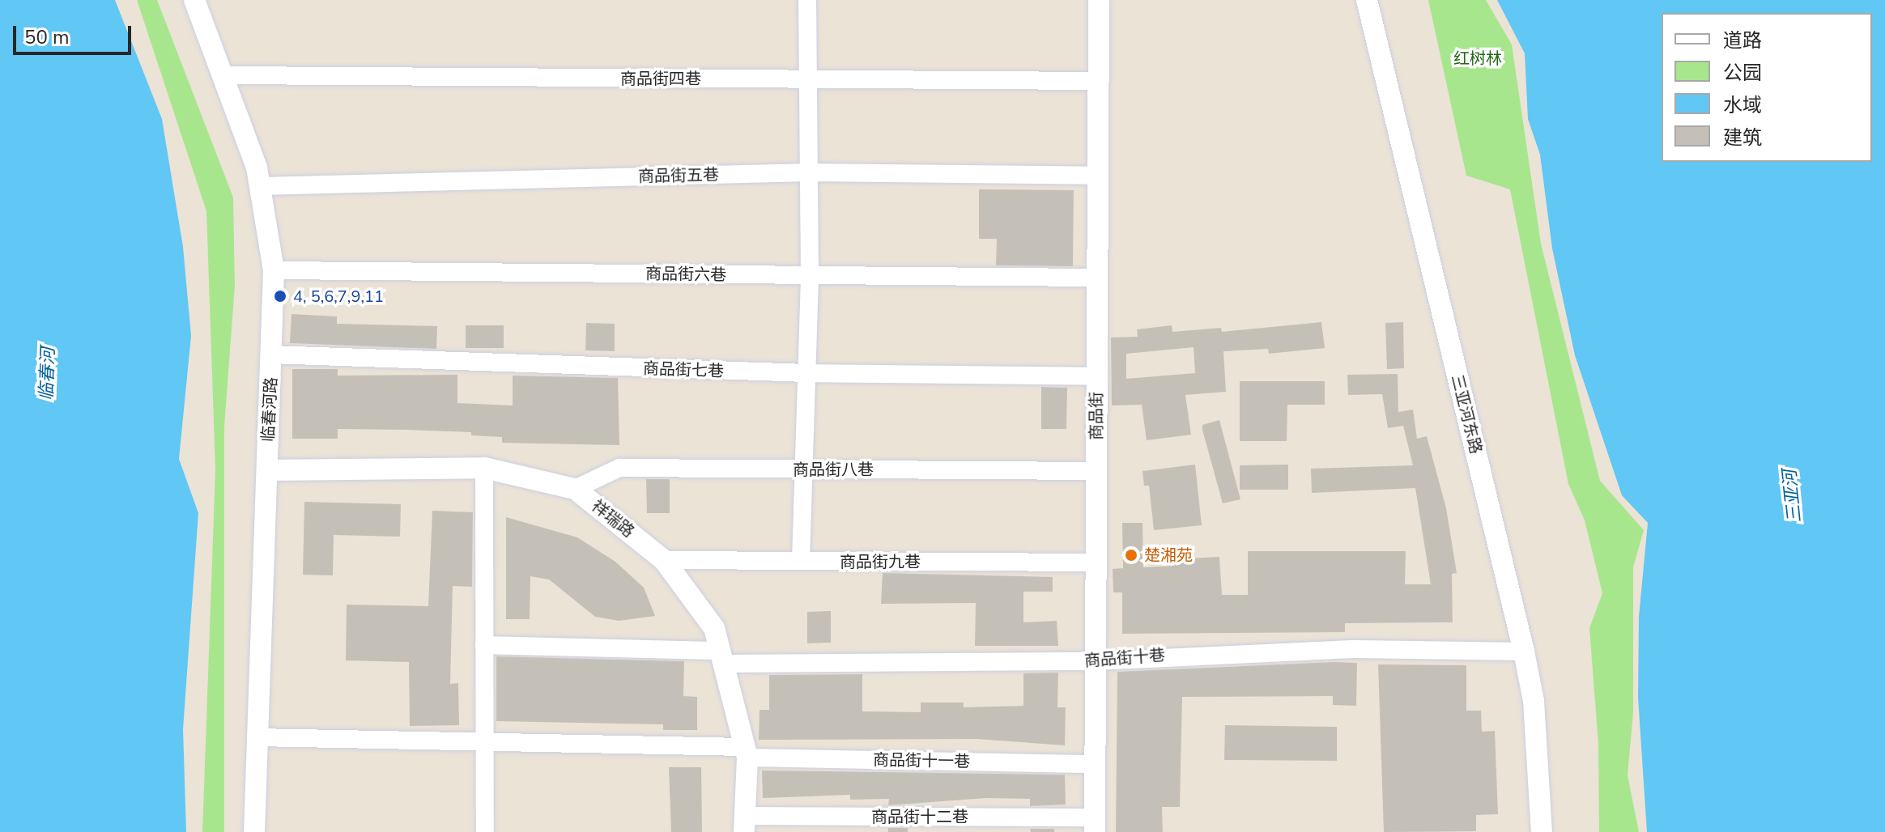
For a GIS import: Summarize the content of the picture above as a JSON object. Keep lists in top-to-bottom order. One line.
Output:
{"streets":{"street":["商品街四巷","商品街五巷","商品街六巷","商品街七巷","临春河路","三亚河东路","商品街","商品街八巷","祥瑞路","商品街九巷","商品街十巷","商品街十一巷","商品街十二巷"]},"crossings":[["商品街四巷","临春河路"],["商品街四巷","商品街"],["商品街五巷","临春河路"],["商品街五巷","商品街"],["商品街六巷","临春河路"],["商品街六巷","商品街"],["商品街七巷","临春河路"],["商品街七巷","商品街"],["临春河路","祥瑞路"],["临春河路","商品街十一巷"],["三亚河东路","商品街十巷"],["商品街","商品街八巷"],["商品街","商品街九巷"],["商品街","商品街十巷"],["商品街","商品街十一巷"],["商品街","商品街十二巷"],["商品街八巷","祥瑞路"],["祥瑞路","商品街九巷"],["祥瑞路","商品街十巷"],["祥瑞路","商品街十一巷"],["祥瑞路","商品街十二巷"]],"water":["临春河","三亚河"],"parks":["红树林"],"places":["4, 5,6,7,9,11","楚湘苑"],"legend":["道路","公园","水域","建筑"],"scale_bar":"50 m"}
